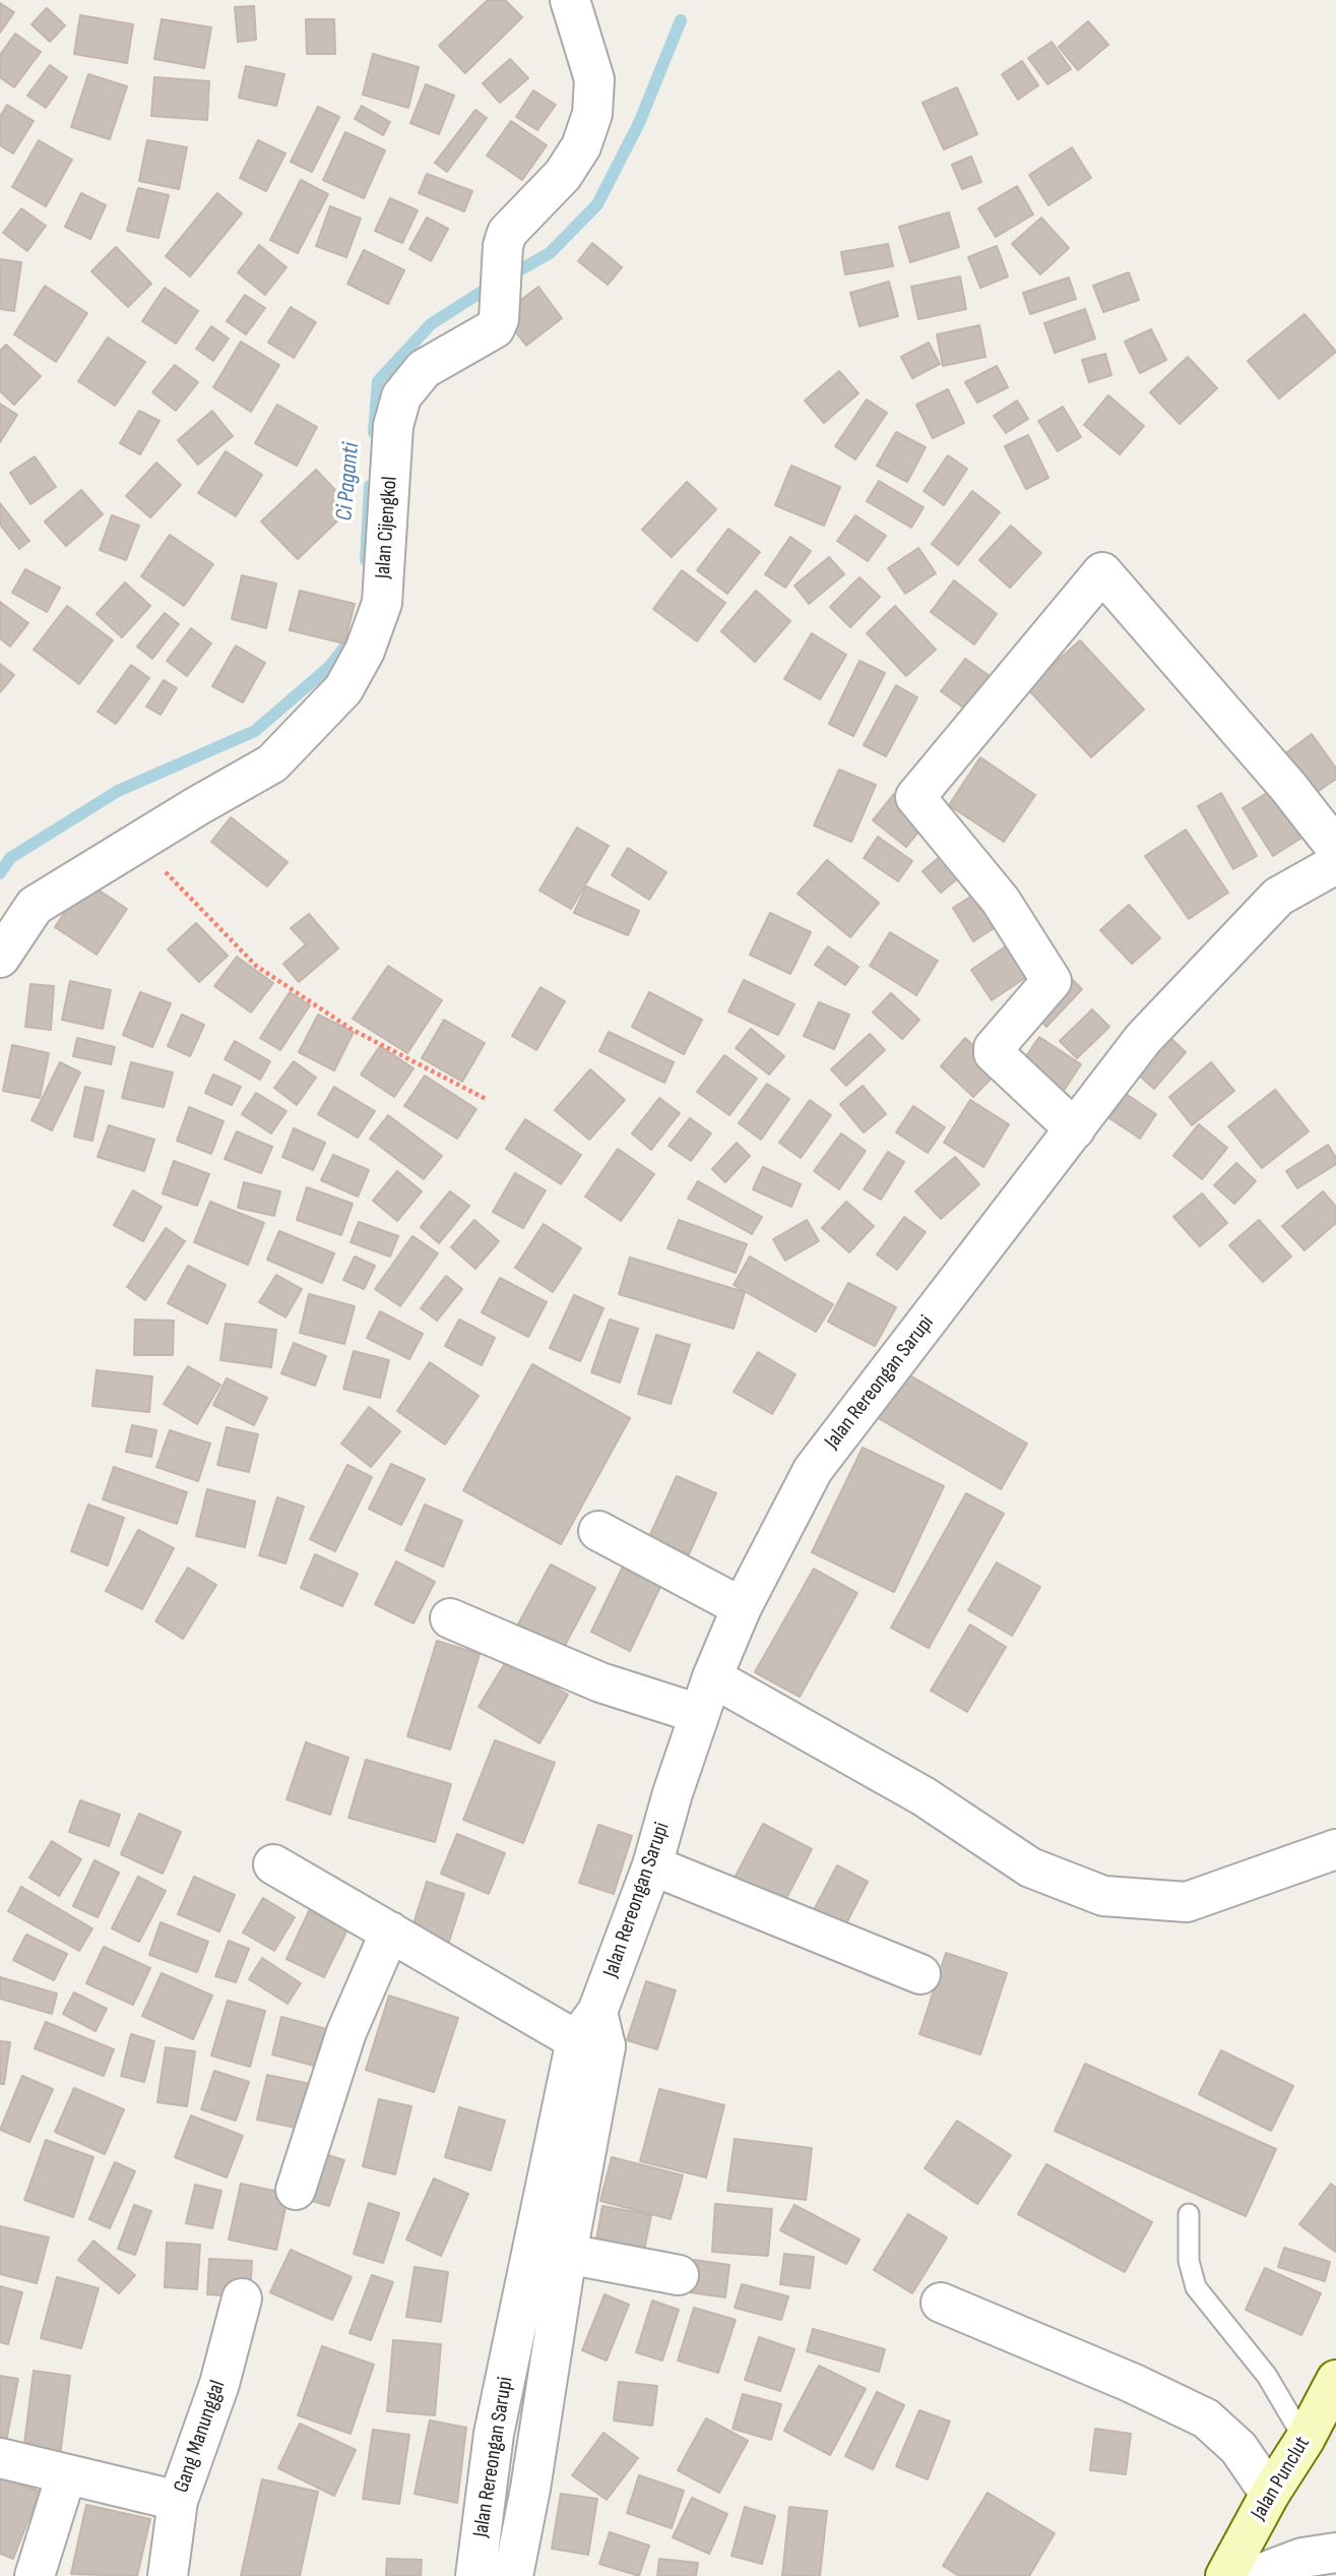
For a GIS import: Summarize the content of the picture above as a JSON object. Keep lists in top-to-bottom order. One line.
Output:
{"streets":{"main road":["Jalan Punclut"],"street":["Jalan Cijengkol","Jalan Rereongan Sarupi","Gang Manunggal"]},"water":["Ci Paganti"]}
